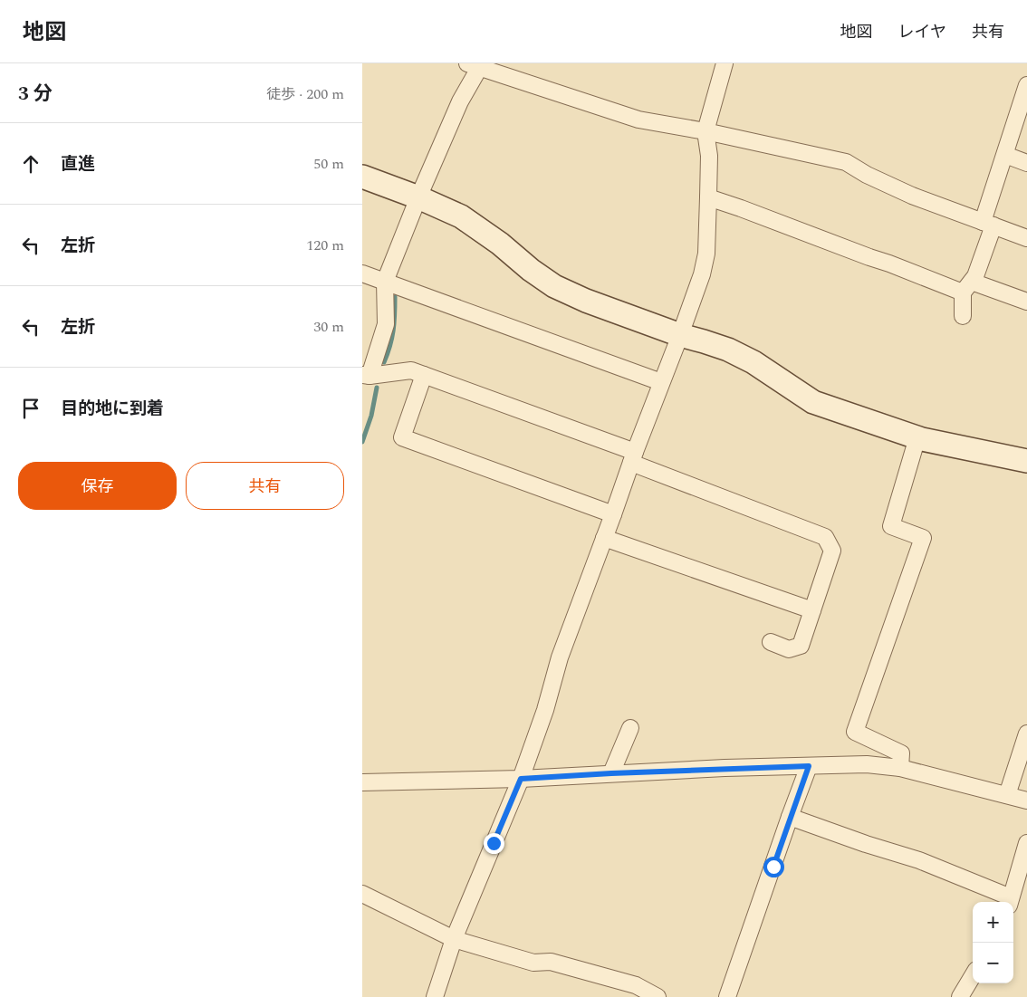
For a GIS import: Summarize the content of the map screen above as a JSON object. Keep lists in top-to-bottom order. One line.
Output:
{"page":{"header":"地図","nav":["地図","レイヤ","共有"],"heading":["3 分","徒歩 · 200 m"],"list":[["直進","50 m"],["左折","120 m"],["左折","30 m"],"目的地に到着"],"buttons":["保存","共有"],"map_buttons":["+","−"]}}
